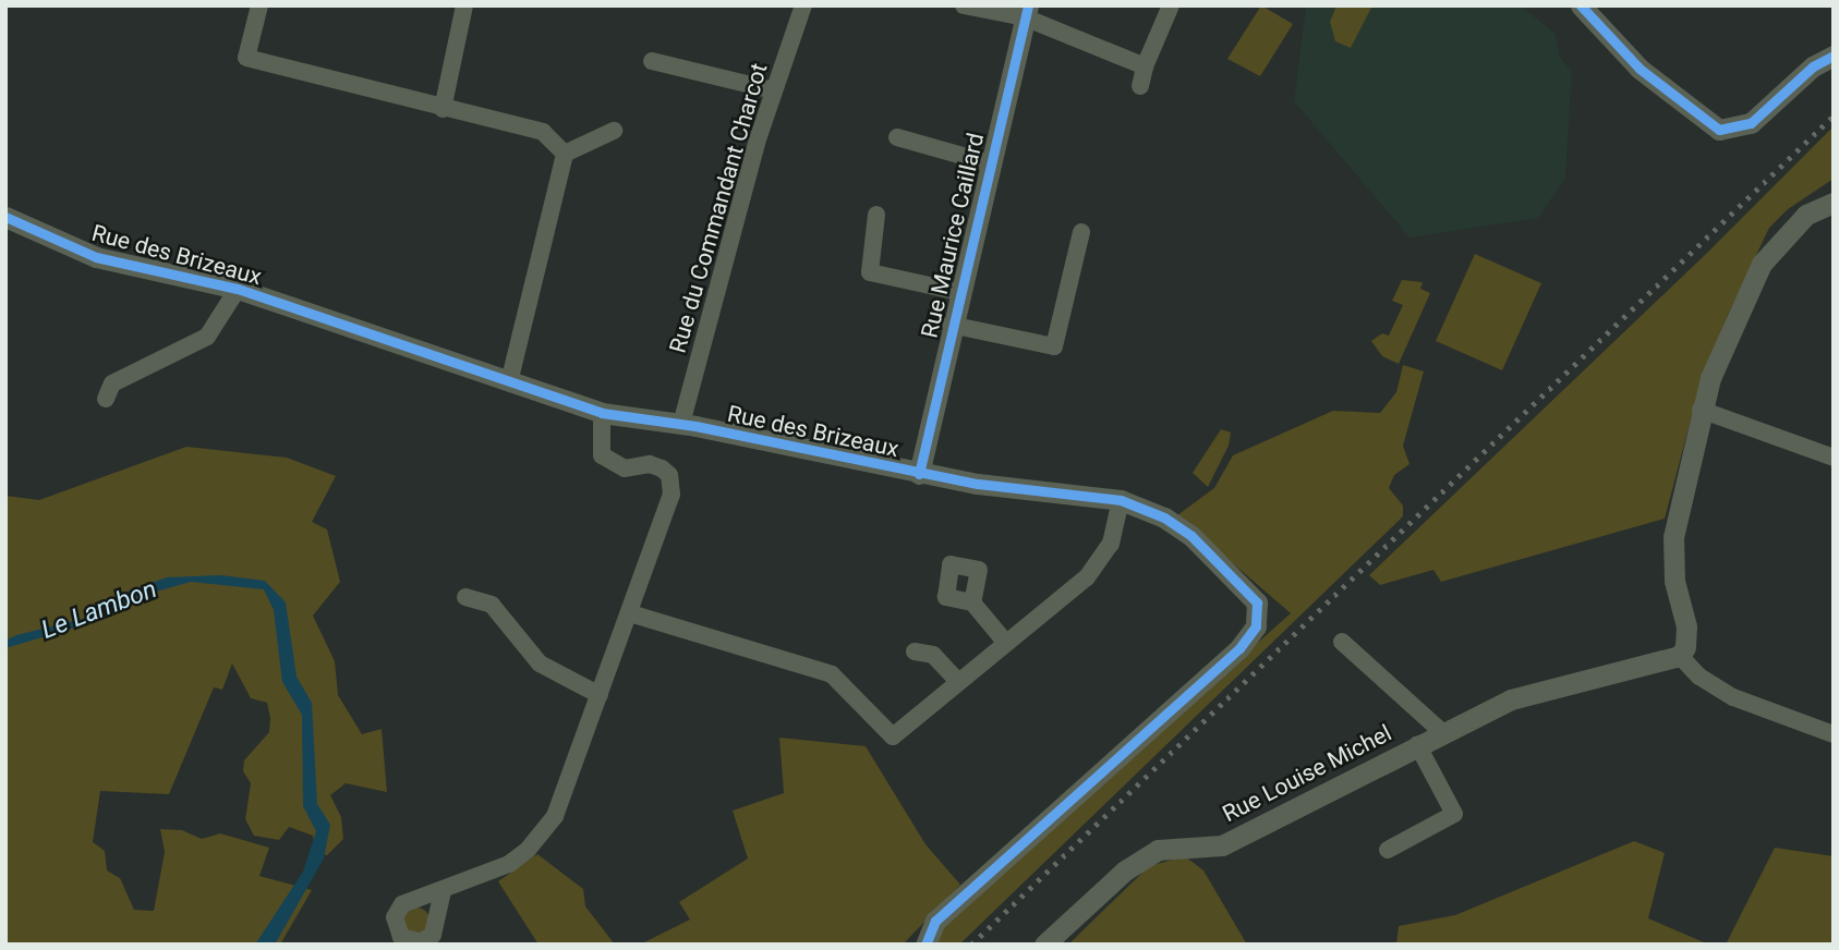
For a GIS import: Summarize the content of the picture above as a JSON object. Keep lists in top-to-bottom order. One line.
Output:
{"streets":{"street":["Rue du Commandant Charcot","Rue Maurice Caillard","Rue des Brizeaux","Rue Louise Michel"]},"crossings":[["Rue du Commandant Charcot","Rue des Brizeaux"],["Rue Maurice Caillard","Rue des Brizeaux"]],"water":["Le Lambon"]}
